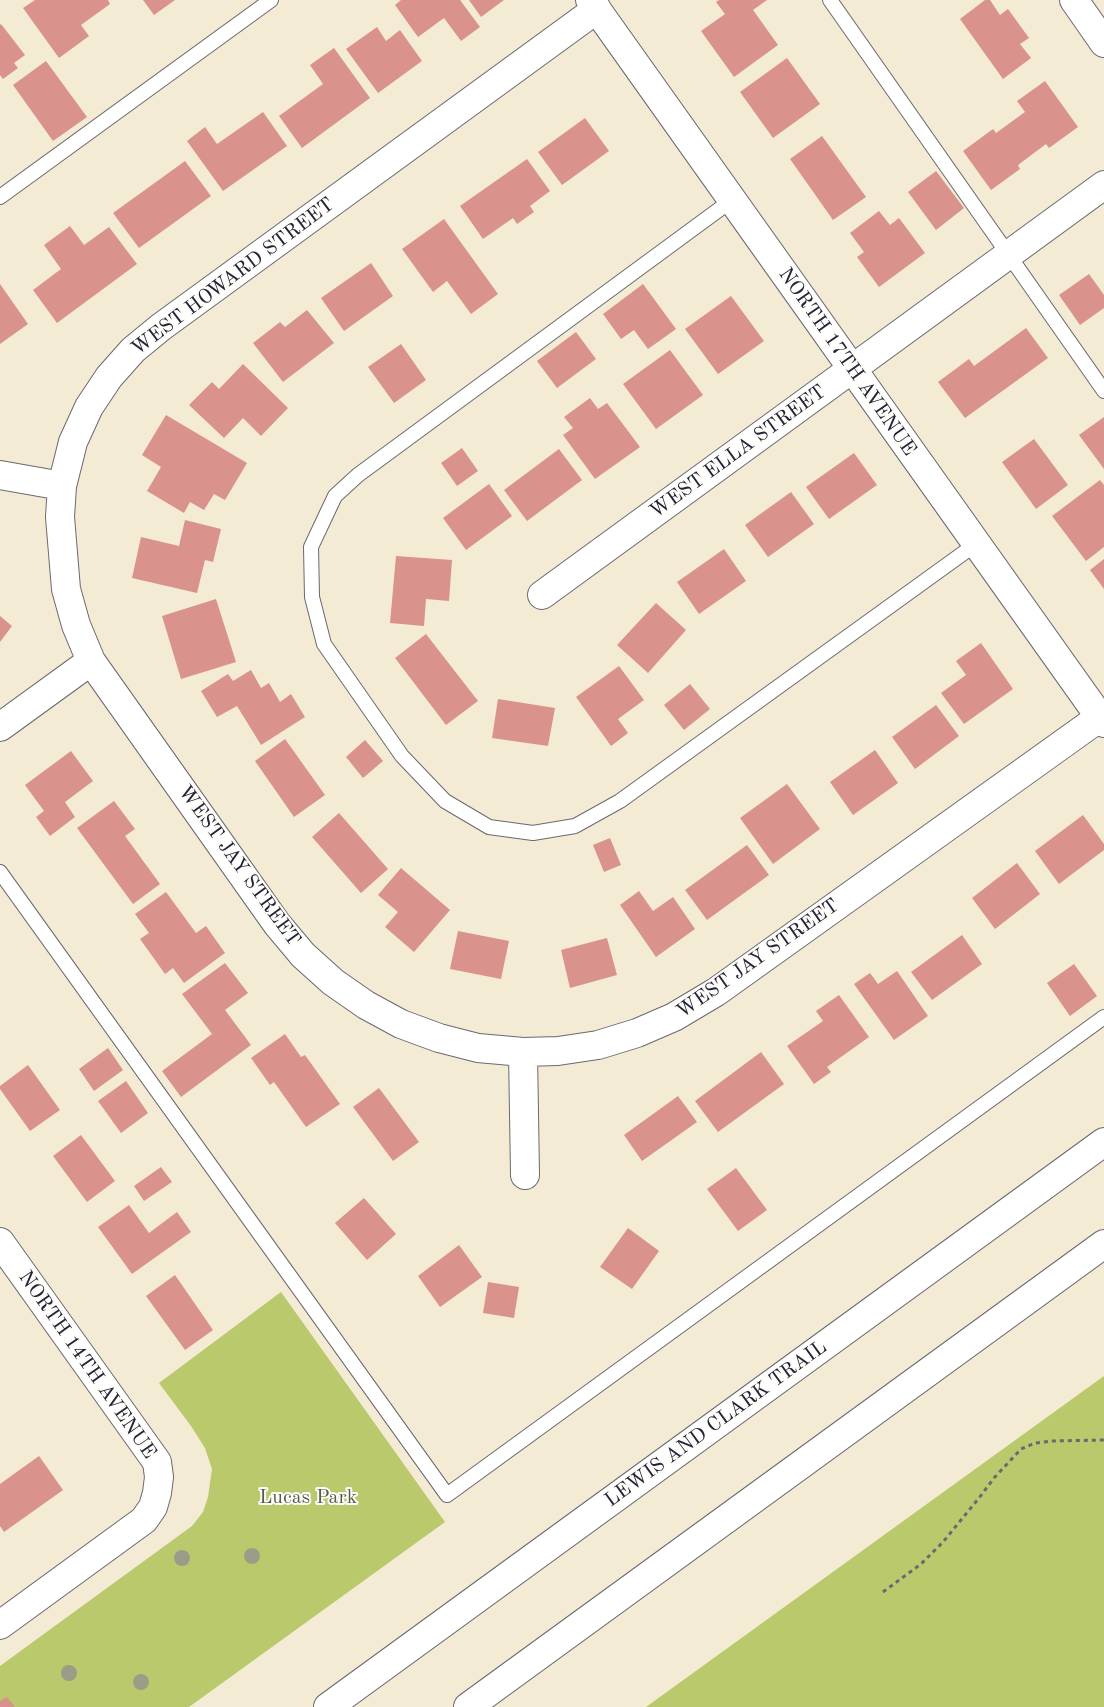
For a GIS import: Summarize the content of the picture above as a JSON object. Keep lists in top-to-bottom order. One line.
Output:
{"streets":{"main road":["WEST HOWARD STREET","NORTH 17TH AVENUE","WEST ELLA STREET","WEST JAY STREET","NORTH 14TH AVENUE","LEWIS AND CLARK TRAIL"]},"crossings":[["WEST HOWARD STREET","NORTH 17TH AVENUE"],["WEST HOWARD STREET","WEST JAY STREET"],["NORTH 17TH AVENUE","WEST ELLA STREET"],["NORTH 17TH AVENUE","WEST JAY STREET"]],"parks":["Lucas Park"]}
